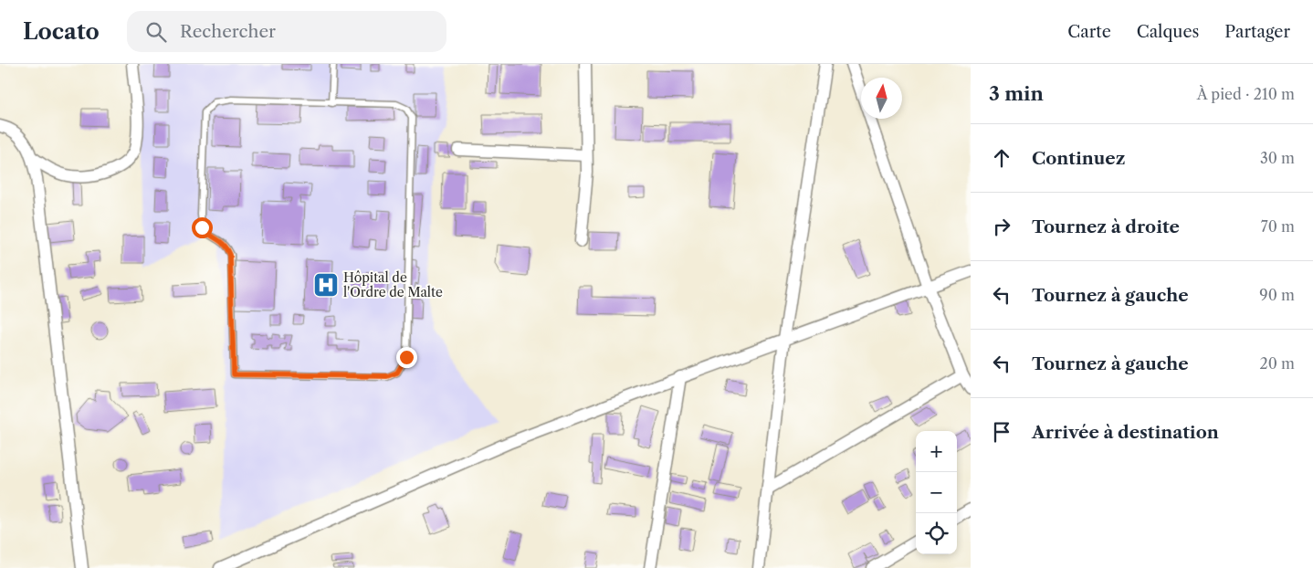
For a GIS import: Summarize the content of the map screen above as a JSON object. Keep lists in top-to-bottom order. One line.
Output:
{"places":{"hospital":["Hôpital de l'Ordre de Malte"]},"north":"top","page":{"header":"Locato","search":"Rechercher","nav":["Carte","Calques","Partager"],"heading":["3 min","À pied · 210 m"],"list":[["Continuez","30 m"],["Tournez à droite","70 m"],["Tournez à gauche","90 m"],["Tournez à gauche","20 m"],"Arrivée à destination"],"map_buttons":["+","−"]}}
